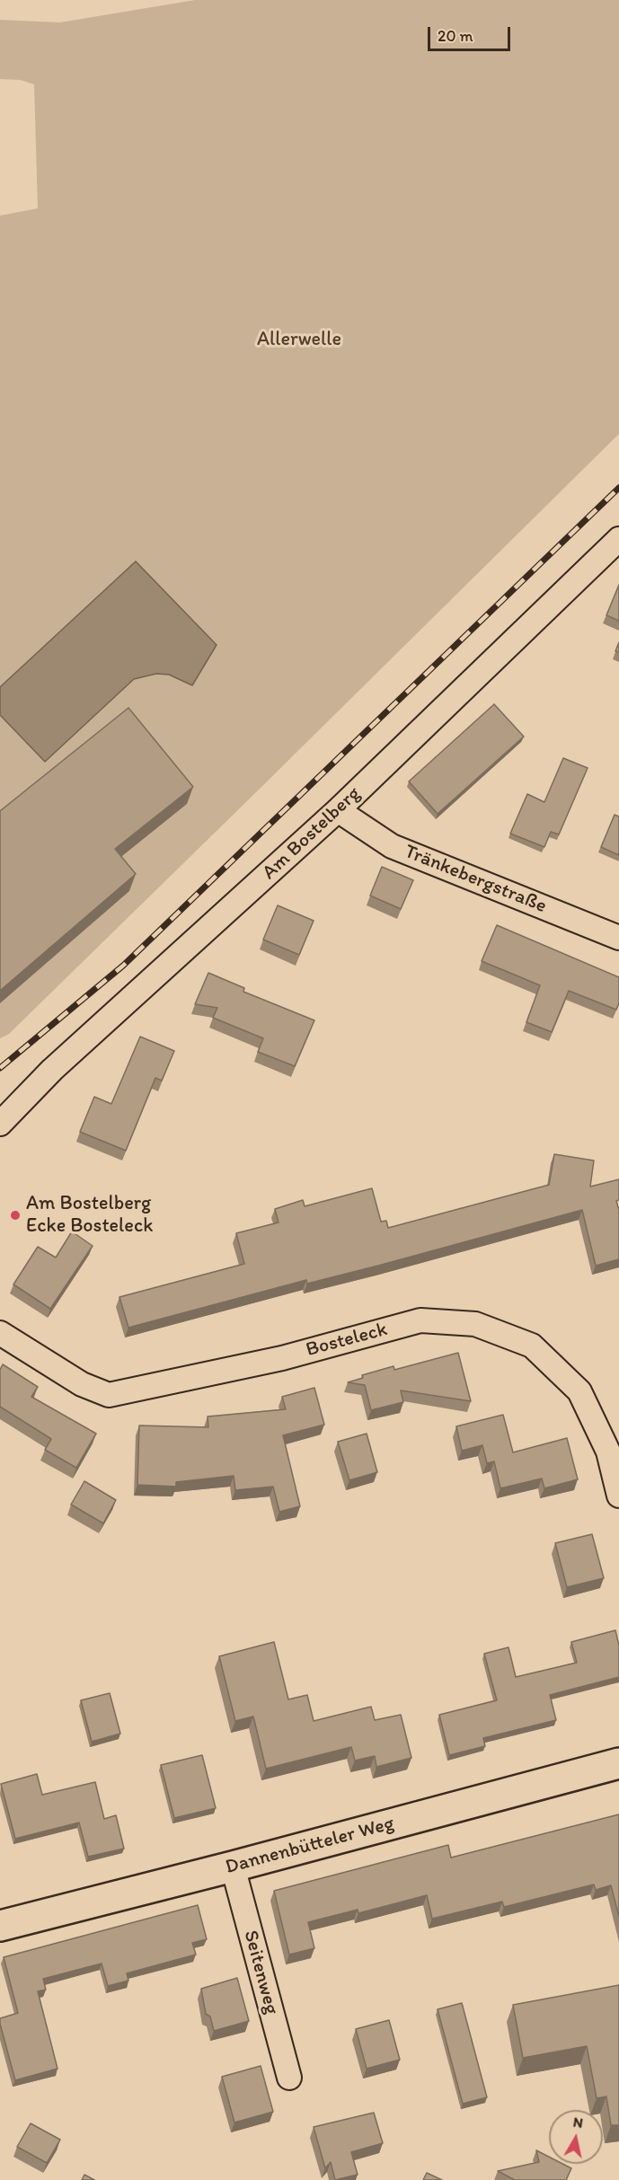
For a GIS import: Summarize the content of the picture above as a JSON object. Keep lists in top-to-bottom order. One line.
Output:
{"streets":{"street":["Am Bostelberg","Tränkebergstraße","Bosteleck","Dannenbütteler Weg","Seitenweg"]},"crossings":[["Am Bostelberg","Tränkebergstraße"],["Dannenbütteler Weg","Seitenweg"]],"parks":["Allerwelle"],"places":["Am Bostelberg Ecke Bosteleck"],"scale_bar":"20 m","north":"top"}
